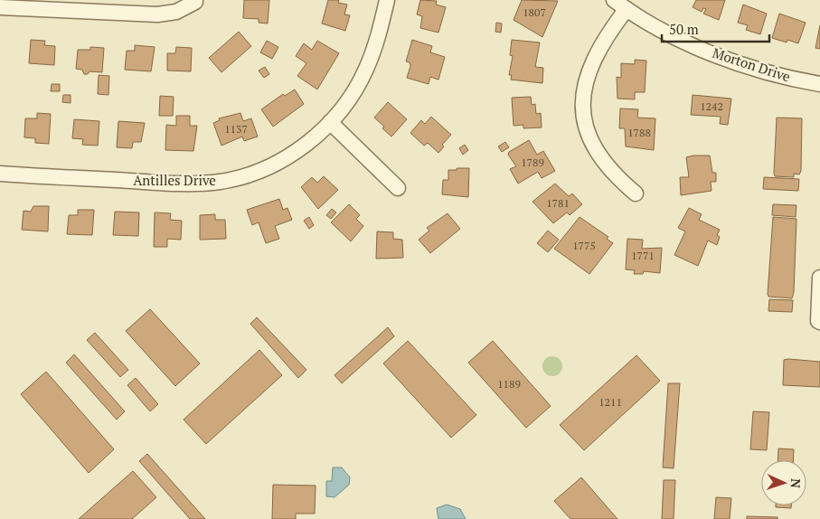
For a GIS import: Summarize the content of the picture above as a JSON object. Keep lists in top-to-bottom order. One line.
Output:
{"streets":{"street":["Morton Drive","Antilles Drive"]},"house_numbers":["1807","1242","1137","1788","1789","1781","1775","1771","1189","1211"],"scale_bar":"50 m","north":"right"}
